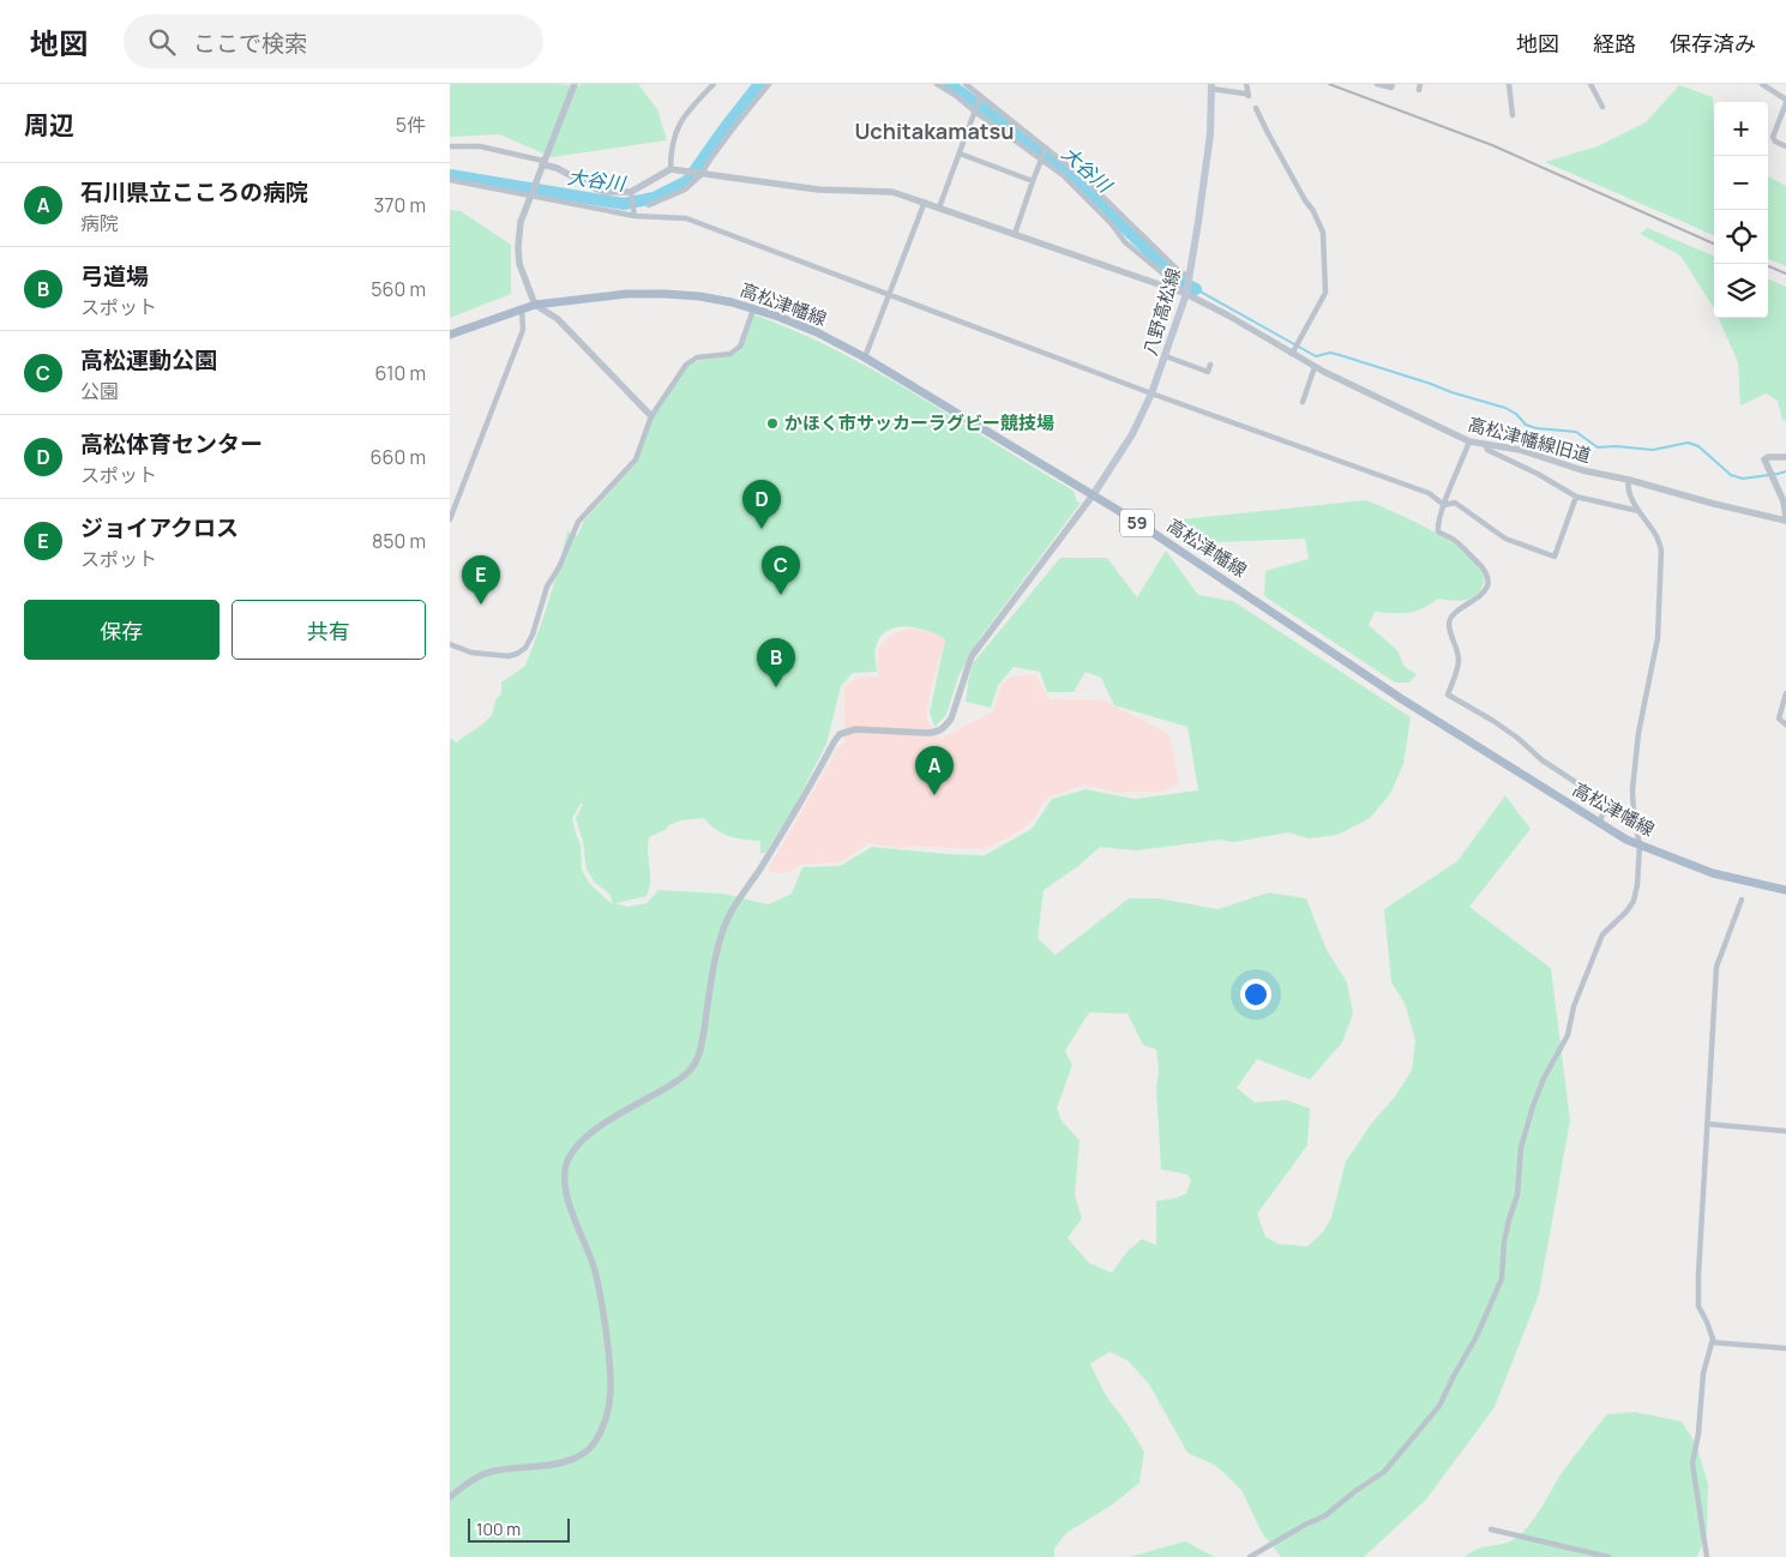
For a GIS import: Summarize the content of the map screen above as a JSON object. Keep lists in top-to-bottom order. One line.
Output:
{"streets":{"main road":["高松津幡線","八野高松線","59"],"street":["高松津幡線旧道"]},"crossings":[["高松津幡線","八野高松線"],["八野高松線","高松津幡線旧道"]],"districts":["Uchitakamatsu"],"water":["大谷川"],"places":["かほく市サッカーラグビー競技場"],"scale_bar":"100 m","page":{"header":"地図","search":"ここで検索","nav":["地図","経路","保存済み"],"heading":["周辺","5件"],"map_buttons":["+","−"],"list":[{"mark":"A","name":"石川県立こころの病院","note":"病院","value":"370 m"},{"mark":"B","name":"弓道場","note":"スポット","value":"560 m"},{"mark":"C","name":"高松運動公園","note":"公園","value":"610 m"},{"mark":"D","name":"高松体育センター","note":"スポット","value":"660 m"},{"mark":"E","name":"ジョイアクロス","note":"スポット","value":"850 m"}],"pins":["D","C","E","B","A"],"buttons":["保存","共有"],"scale":"100 m"}}
